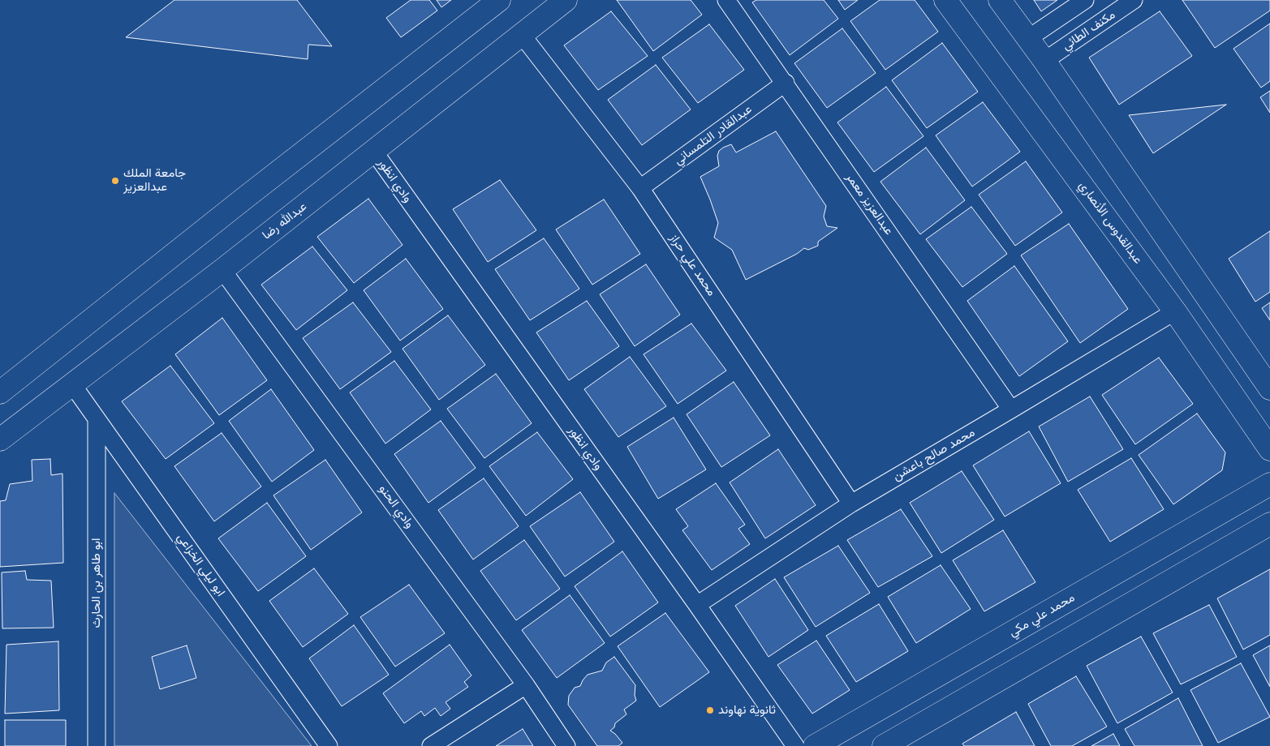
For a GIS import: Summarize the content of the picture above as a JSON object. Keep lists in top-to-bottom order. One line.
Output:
{"streets":{"street":["مكنف الطائي","عبدالقادر التلمساني","وادي انظور","عبدالعزيز معمر","عبدالله رضا","عبدالقدوس الأنصاري","محمد علي حراز","محمد صالح باعشن","وادي الحنو","ابو ليلي الخزاعي","ابو طاهر بن الحارث","محمد علي مكي"]},"crossings":[["عبدالقادر التلمساني","عبدالعزيز معمر"],["عبدالقادر التلمساني","محمد علي حراز"],["وادي انظور","عبدالله رضا"],["وادي انظور","محمد صالح باعشن"],["عبدالعزيز معمر","محمد صالح باعشن"],["عبدالله رضا","محمد علي حراز"],["عبدالله رضا","وادي الحنو"],["عبدالله رضا","ابو ليلي الخزاعي"],["عبدالقدوس الأنصاري","محمد صالح باعشن"],["محمد علي حراز","محمد صالح باعشن"],["ابو ليلي الخزاعي","ابو طاهر بن الحارث"]],"places":["جامعة الملك عبدالعزيز","ثانوية نهاوند"]}
